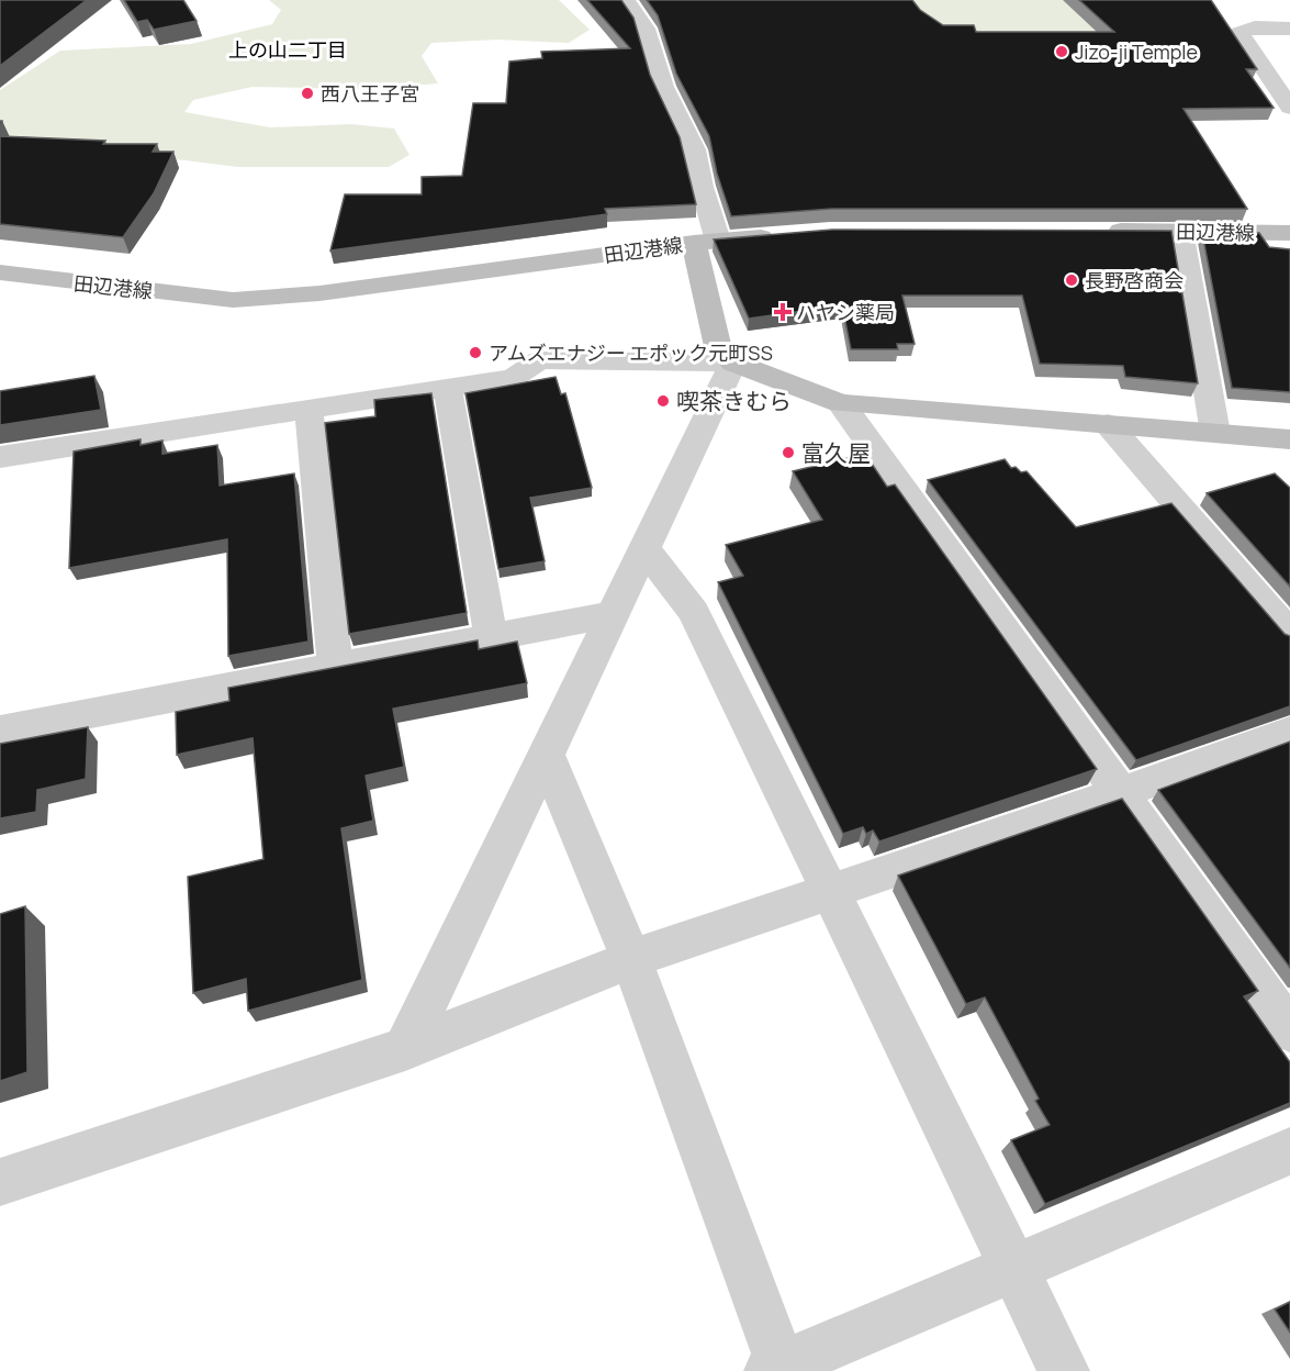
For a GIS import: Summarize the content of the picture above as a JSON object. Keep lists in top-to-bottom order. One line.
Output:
{"streets":{"main road":["田辺港線"]},"districts":["上の山二丁目"],"places":{"other":["Jizo-ji Temple","西八王子宮","長野啓商会","アムズエナジー エポック元町SS","喫茶きむら","富久屋"],"health":["ハヤシ薬局"]}}
